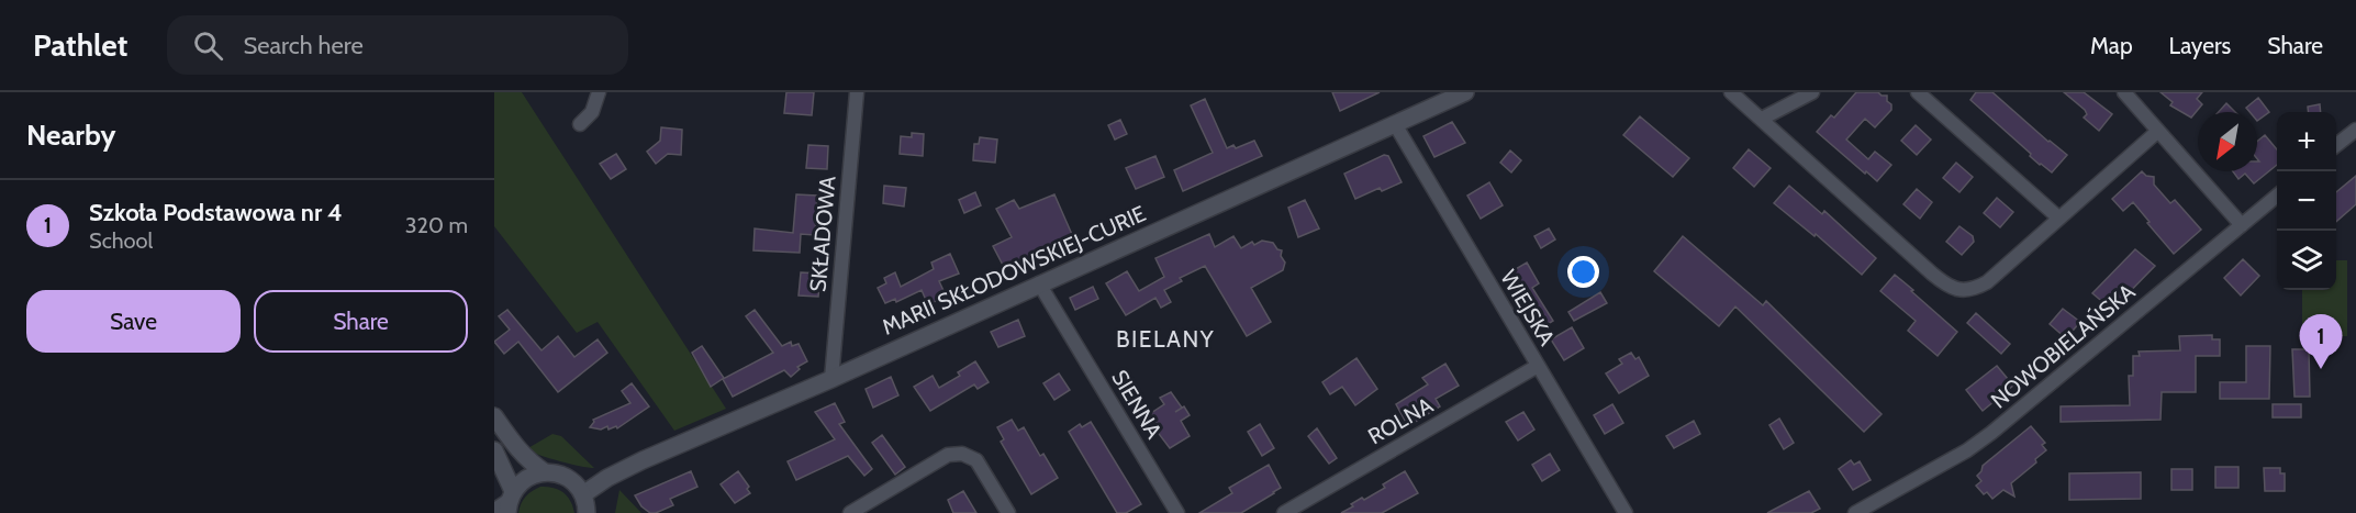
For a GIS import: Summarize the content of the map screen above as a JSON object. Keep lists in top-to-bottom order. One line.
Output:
{"streets":{"street":["SKŁADOWA","MARII SKŁODOWSKIEJ-CURIE","WIEJSKA","NOWOBIELAŃSKA","SIENNA","ROLNA"]},"crossings":[["SKŁADOWA","MARII SKŁODOWSKIEJ-CURIE"],["MARII SKŁODOWSKIEJ-CURIE","WIEJSKA"],["MARII SKŁODOWSKIEJ-CURIE","SIENNA"],["WIEJSKA","ROLNA"]],"districts":["BIELANY"],"north":"bottom left","page":{"header":"Pathlet","search":"Search here","nav":["Map","Layers","Share"],"heading":"Nearby","map_buttons":["+","−"],"list":[{"mark":"1","name":"Szkoła Podstawowa nr 4","note":"School","value":"320 m"}],"buttons":["Save","Share"],"pins":"1"}}
